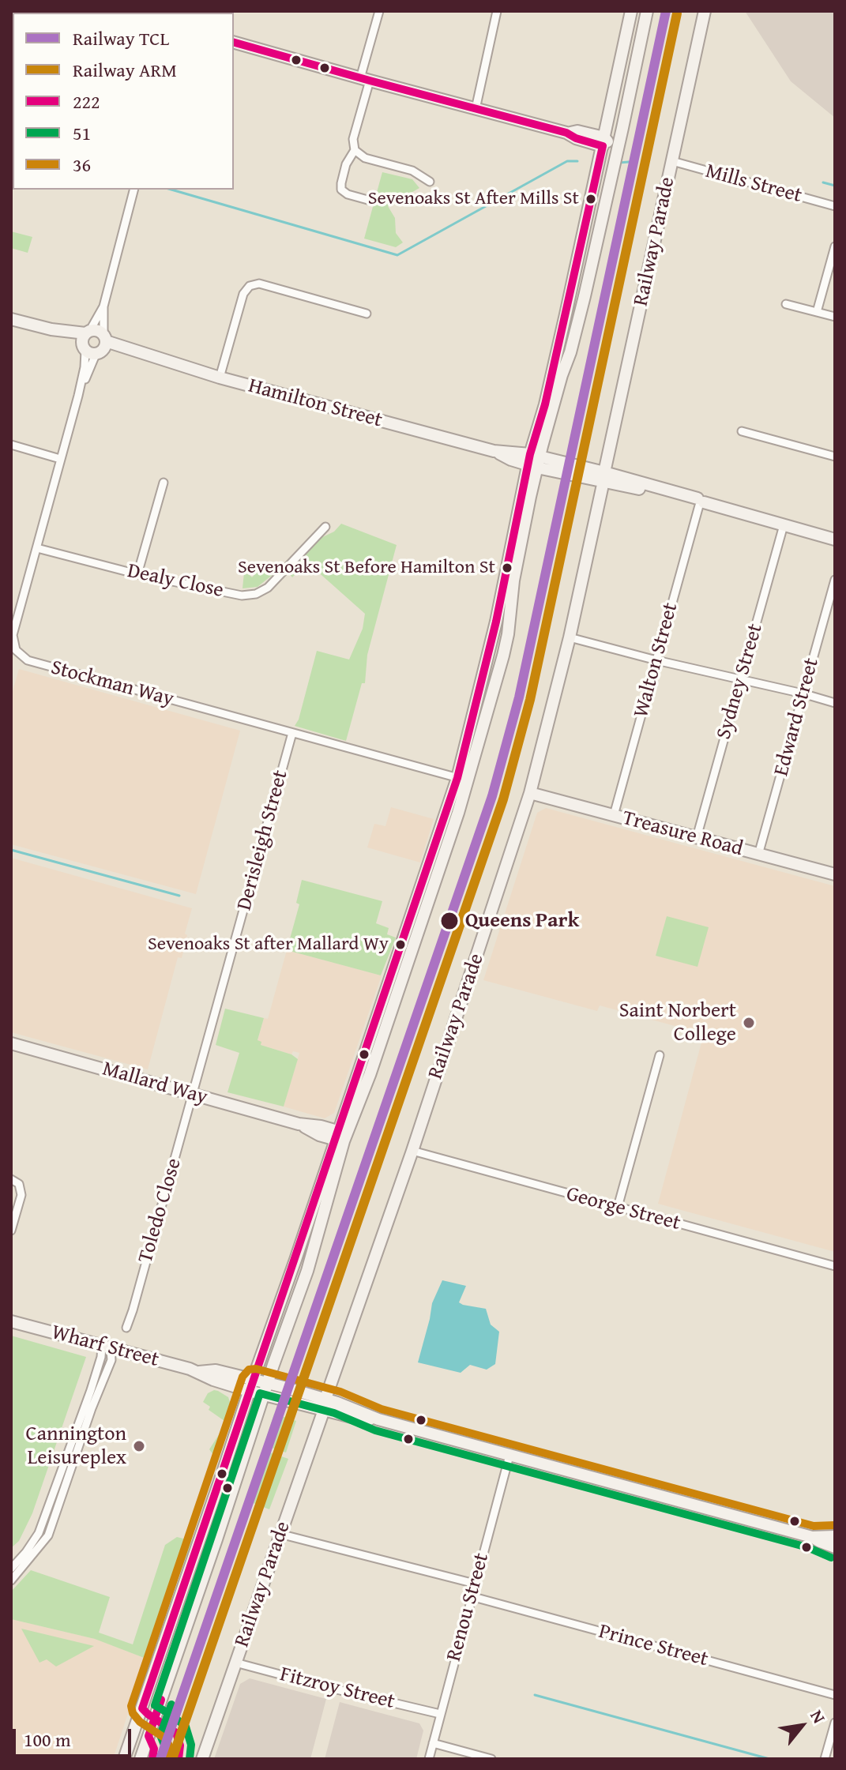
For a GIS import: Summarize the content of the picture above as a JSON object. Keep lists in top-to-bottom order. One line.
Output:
{"streets":{"street":["Mills Street","Railway Parade","Hamilton Street","Dealy Close","Walton Street","Sydney Street","Stockman Way","Edward Street","Treasure Road","Derisleigh Street","Mallard Way","George Street","Toledo Close","Wharf Street","Renou Street","Prince Street","Fitzroy Street"]},"crossings":[["Mills Street","Railway Parade"],["Railway Parade","Hamilton Street"],["Railway Parade","Treasure Road"],["Railway Parade","George Street"],["Railway Parade","Wharf Street"],["Railway Parade","Fitzroy Street"],["Hamilton Street","Walton Street"],["Hamilton Street","Sydney Street"],["Hamilton Street","Stockman Way"],["Dealy Close","Stockman Way"],["Walton Street","Treasure Road"],["Sydney Street","Treasure Road"],["Stockman Way","Derisleigh Street"],["Edward Street","Treasure Road"],["Derisleigh Street","Mallard Way"],["Derisleigh Street","Toledo Close"],["Mallard Way","Toledo Close"],["Wharf Street","Renou Street"],["Renou Street","Prince Street"],["Renou Street","Fitzroy Street"]],"places":["Sevenoaks St After Mills St","Sevenoaks St Before Hamilton St","Queens Park","Sevenoaks St after Mallard Wy","Saint Norbert College","Cannington Leisureplex"],"lines":["rail line TCL","rail line ARM","transit line 222","transit line 36","transit line 51"],"legend":["Railway TCL","Railway ARM","222","51","36"],"scale_bar":"100 m","north":"top right"}
